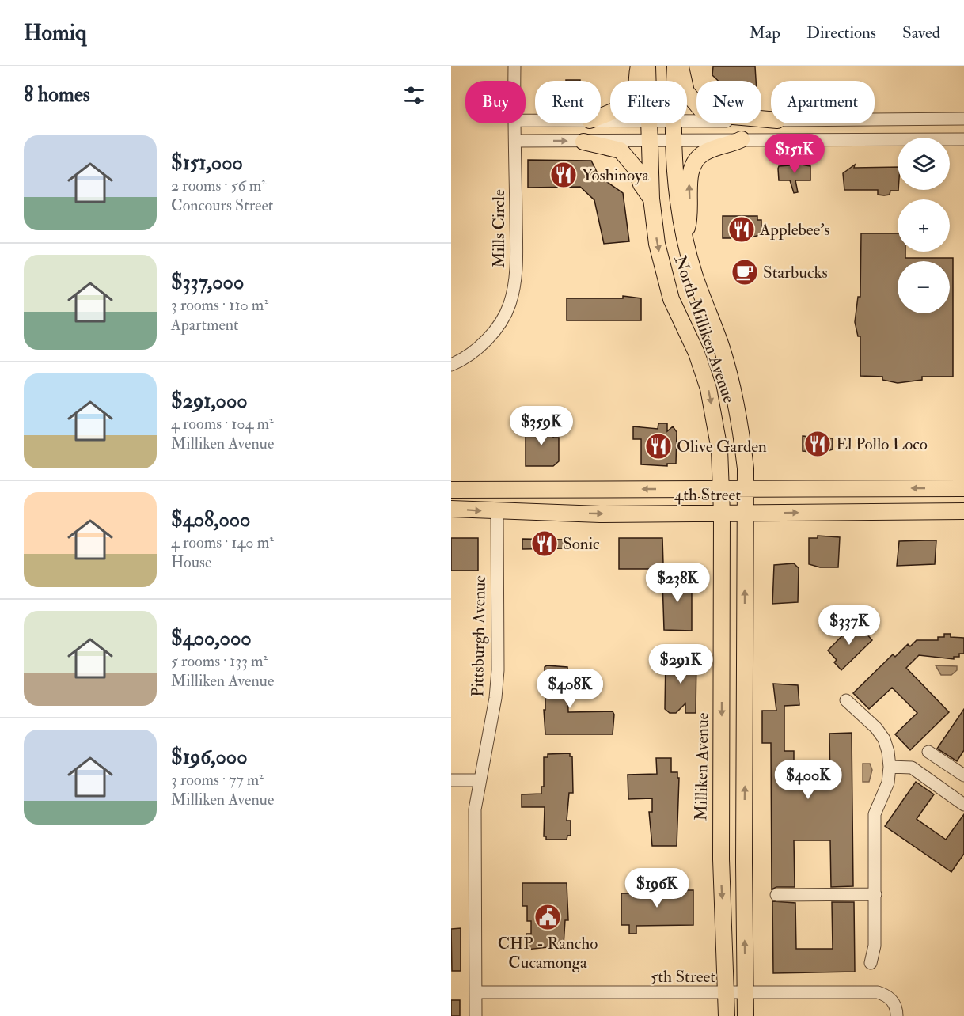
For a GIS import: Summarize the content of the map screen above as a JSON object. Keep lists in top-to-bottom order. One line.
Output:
{"streets":{"main road":["North Milliken Avenue","4th Street","Milliken Avenue"],"street":["Mills Circle","Pittsburgh Avenue","5th Street"]},"crossings":[["North Milliken Avenue","4th Street"],["North Milliken Avenue","Milliken Avenue"],["4th Street","Pittsburgh Avenue"],["4th Street","Milliken Avenue"],["Pittsburgh Avenue","5th Street"],["Milliken Avenue","5th Street"]],"places":{"restaurant":["Yoshinoya","Applebee's","El Pollo Loco","Olive Garden","Sonic"],"cafe":["Starbucks"],"public building":["CHP - Rancho Cucamonga"]},"page":{"header":"Homiq","nav":["Map","Directions","Saved"],"heading":"8 homes","chip":["Buy","Rent","Filters","New","Apartment"],"list":[{"name":"$151,000","note":"2 rooms · 56 m² · Concours Street"},{"name":"$337,000","note":"3 rooms · 110 m² · Apartment"},{"name":"$291,000","note":"4 rooms · 104 m² · Milliken Avenue"},{"name":"$408,000","note":"4 rooms · 140 m² · House"},{"name":"$400,000","note":"5 rooms · 133 m² · Milliken Avenue"},{"name":"$196,000","note":"3 rooms · 77 m² · Milliken Avenue"}],"price":["$151K","$359K","$238K","$337K","$291K","$408K","$400K","$196K"],"map_buttons":["+","−"]}}
